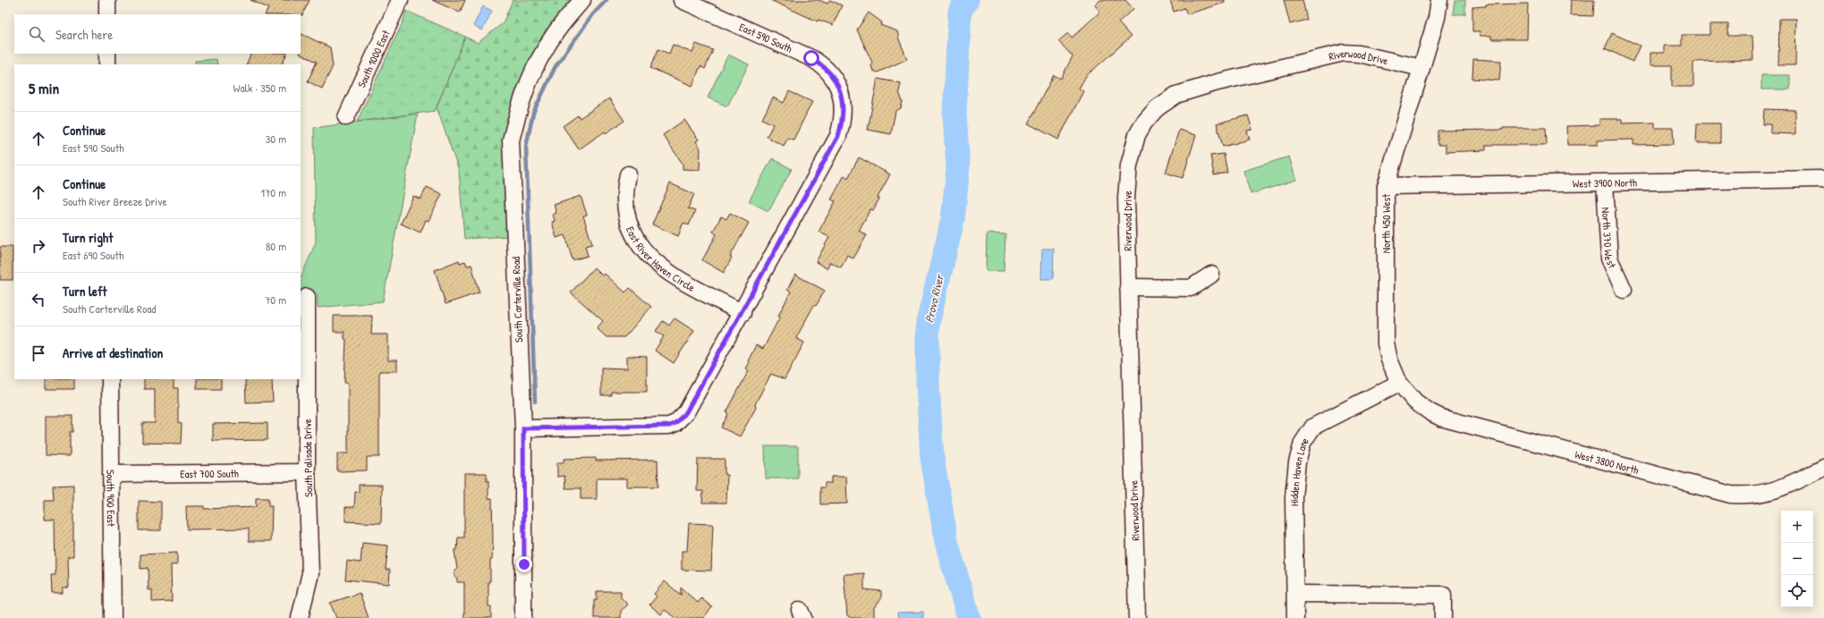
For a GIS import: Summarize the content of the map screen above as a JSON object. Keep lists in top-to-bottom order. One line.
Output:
{"streets":{"street":["East 590 South","South 1000 East","Riverwood Drive","West 3900 North","North 450 West","North 370 West","East River Haven Circle","South Carterville Road","South Palisade Drive","West 3800 North","East 700 South","Hidden Haven Lane","South 900 East"]},"crossings":[["East 590 South","East River Haven Circle"],["Riverwood Drive","North 450 West"],["West 3900 North","North 450 West"],["West 3900 North","North 370 West"],["North 450 West","West 3800 North"],["North 450 West","Hidden Haven Lane"],["South Palisade Drive","East 700 South"],["West 3800 North","Hidden Haven Lane"],["East 700 South","South 900 East"]],"water":["Provo River"],"page":{"search":"Search here","heading":["5 min","Walk · 350 m"],"list":[["Continue","East 590 South","30 m"],["Continue","South River Breeze Drive","170 m"],["Turn right","East 690 South","80 m"],["Turn left","South Carterville Road","70 m"],"Arrive at destination"],"map_buttons":["+","−"]}}
